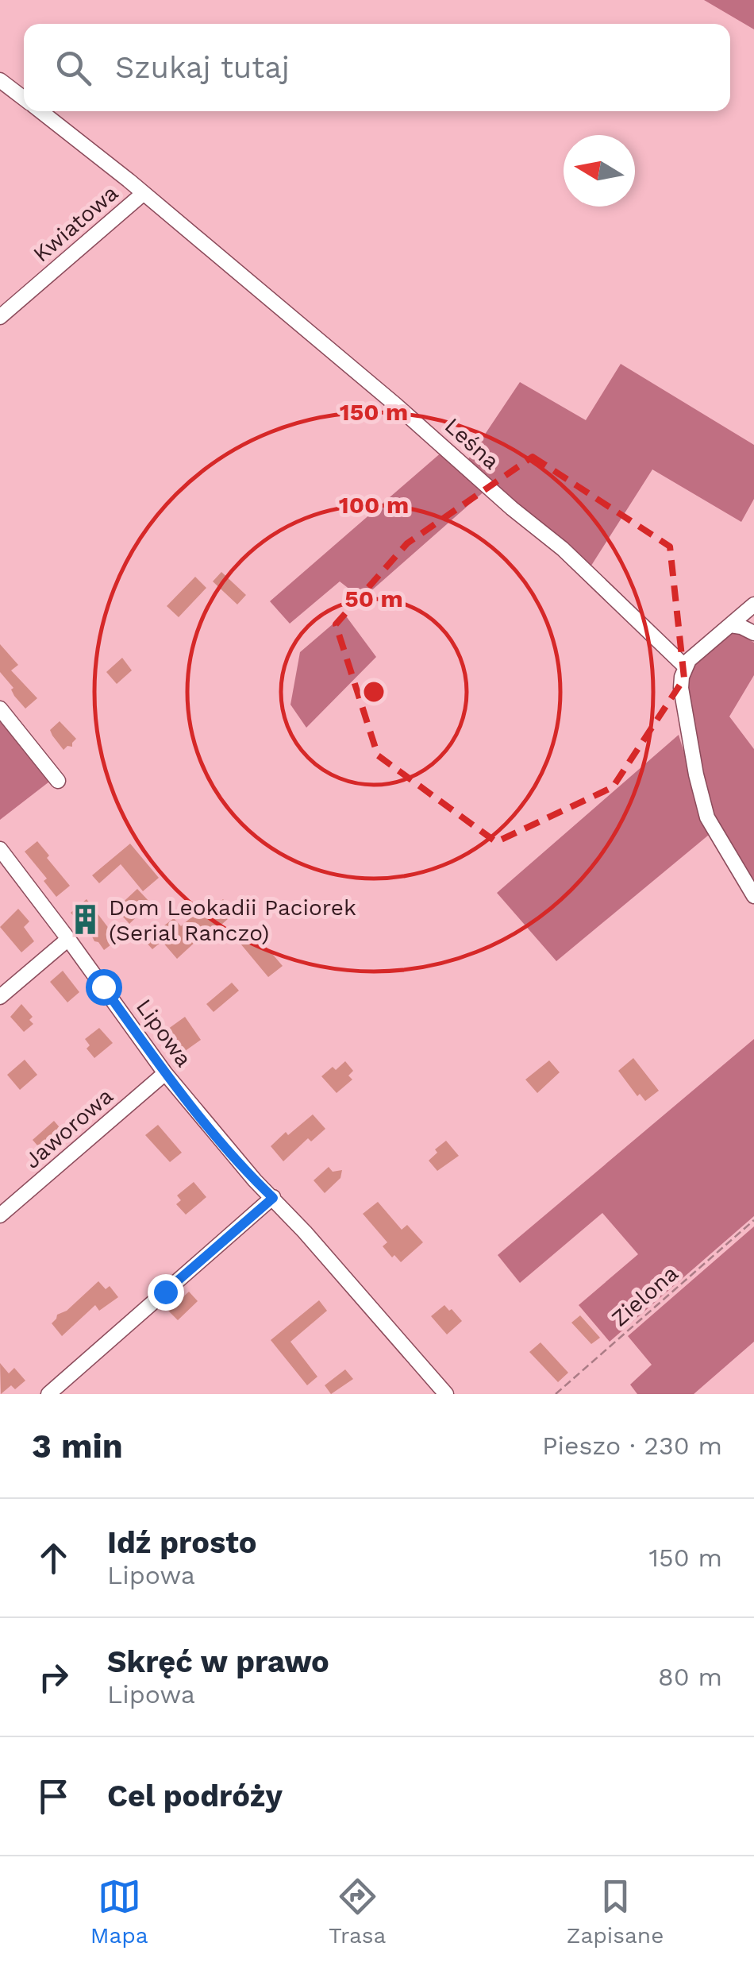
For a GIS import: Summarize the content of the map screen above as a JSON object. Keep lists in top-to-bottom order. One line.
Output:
{"streets":{"street":["Kwiatowa","Leśna","Lipowa","Jaworowa"],"path":["Zielona"]},"crossings":[["Kwiatowa","Leśna"],["Lipowa","Jaworowa"]],"places":{"building":["Dom Leokadii Paciorek (Serial Ranczo)"]},"north":"left","page":{"search":"Szukaj tutaj","heading":["3 min","Pieszo · 230 m"],"list":[["Idź prosto","Lipowa","150 m"],["Skręć w prawo","Lipowa","80 m"],"Cel podróży"],"nav":["Mapa","Trasa","Zapisane"]},"rings":["150 m","100 m","50 m"]}
